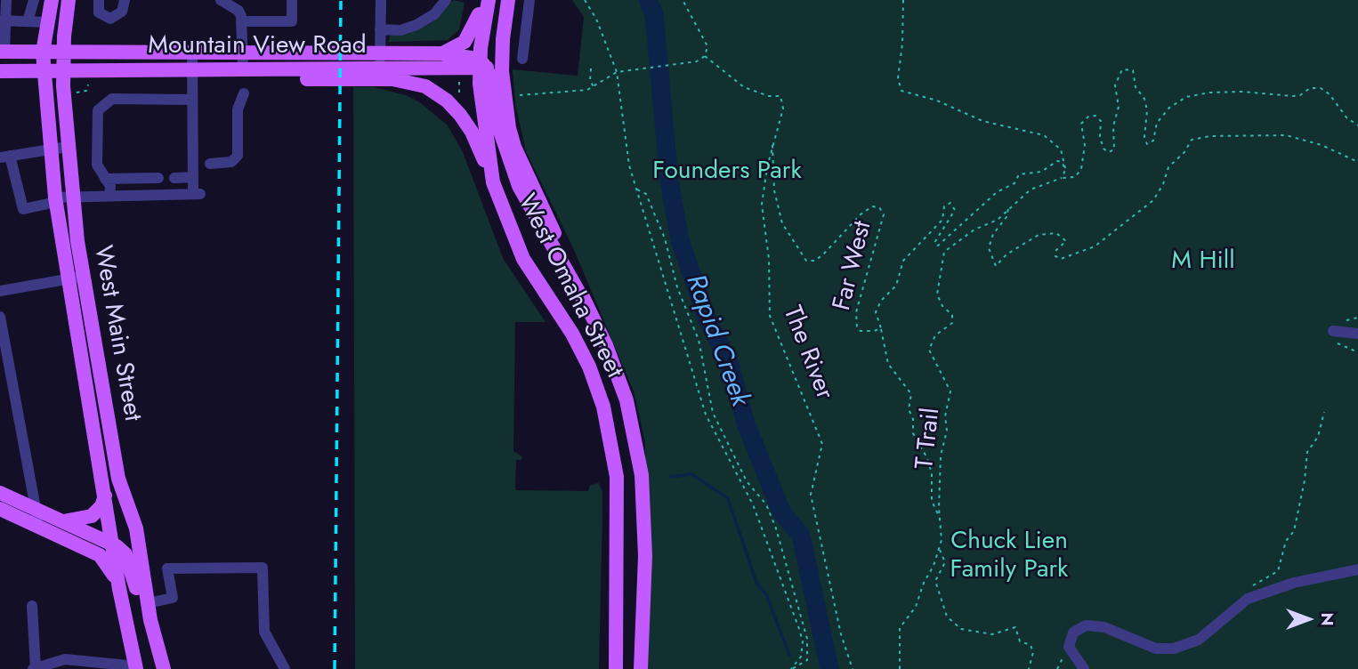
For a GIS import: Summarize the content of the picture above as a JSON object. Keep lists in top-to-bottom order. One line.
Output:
{"streets":{"main road":["Mountain View Road","West Omaha Street","West Main Street"],"path":["Far West","The River","T Trail"]},"crossings":[["Mountain View Road","West Omaha Street"],["Mountain View Road","West Main Street"],["Far West","The River"]],"water":["Rapid Creek"],"parks":["Founders Park","M Hill","Chuck Lien Family Park"],"north":"right"}
